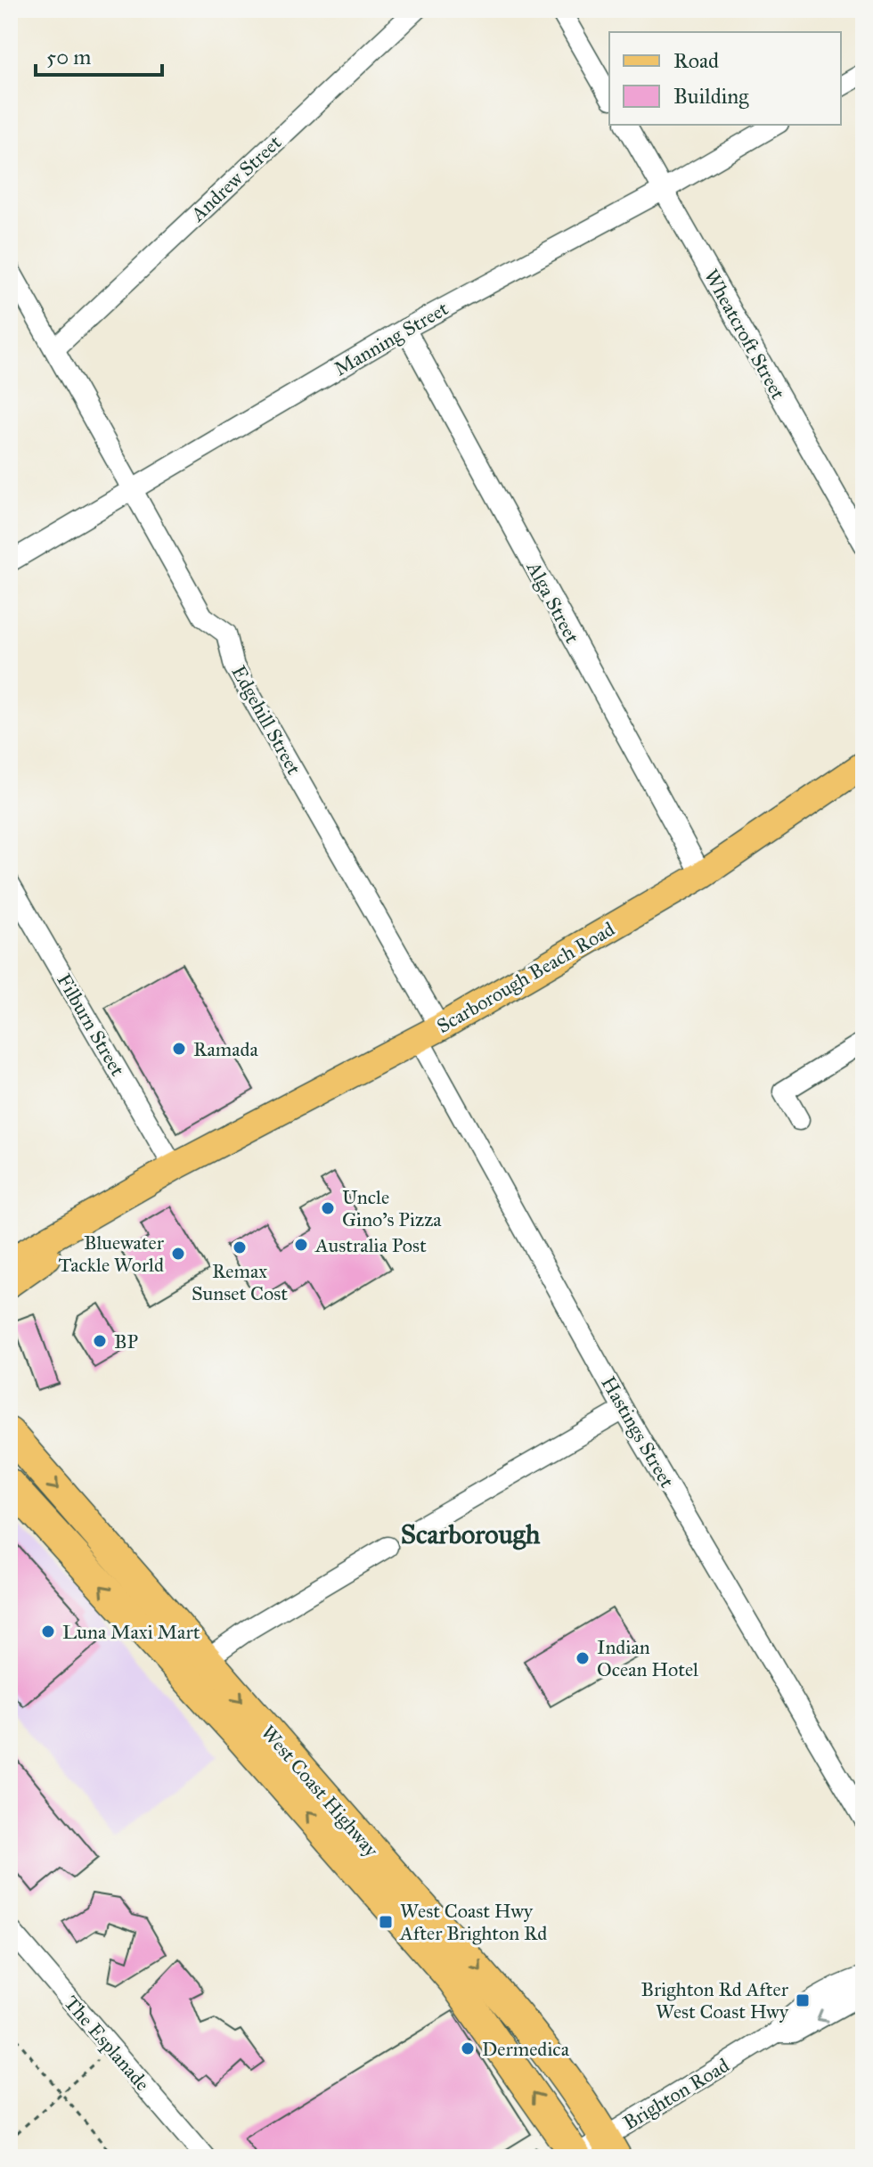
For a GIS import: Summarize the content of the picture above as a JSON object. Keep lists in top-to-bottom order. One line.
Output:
{"streets":{"highway":["West Coast Highway"],"main road":["Scarborough Beach Road"],"street":["Andrew Street","Wheatcroft Street","Manning Street","Alga Street","Edgehill Street","Filburn Street","Hastings Street","The Esplanade","Brighton Road"]},"crossings":[["Andrew Street","Edgehill Street"],["Wheatcroft Street","Manning Street"],["Manning Street","Alga Street"],["Manning Street","Edgehill Street"],["Alga Street","Scarborough Beach Road"],["Edgehill Street","Scarborough Beach Road"],["Edgehill Street","Hastings Street"],["Scarborough Beach Road","Filburn Street"],["Scarborough Beach Road","Hastings Street"],["West Coast Highway","Brighton Road"]],"districts":["Scarborough"],"places":{"other":["Ramada","Uncle Gino's Pizza","Australia Post","Remax Sunset Cost","Bluewater Tackle World","BP","Luna Maxi Mart","Indian Ocean Hotel","Dermedica"],"transit":["West Coast Hwy After Brighton Rd","Brighton Rd After West Coast Hwy"]},"legend":["Road","Building"],"scale_bar":"50 m"}
